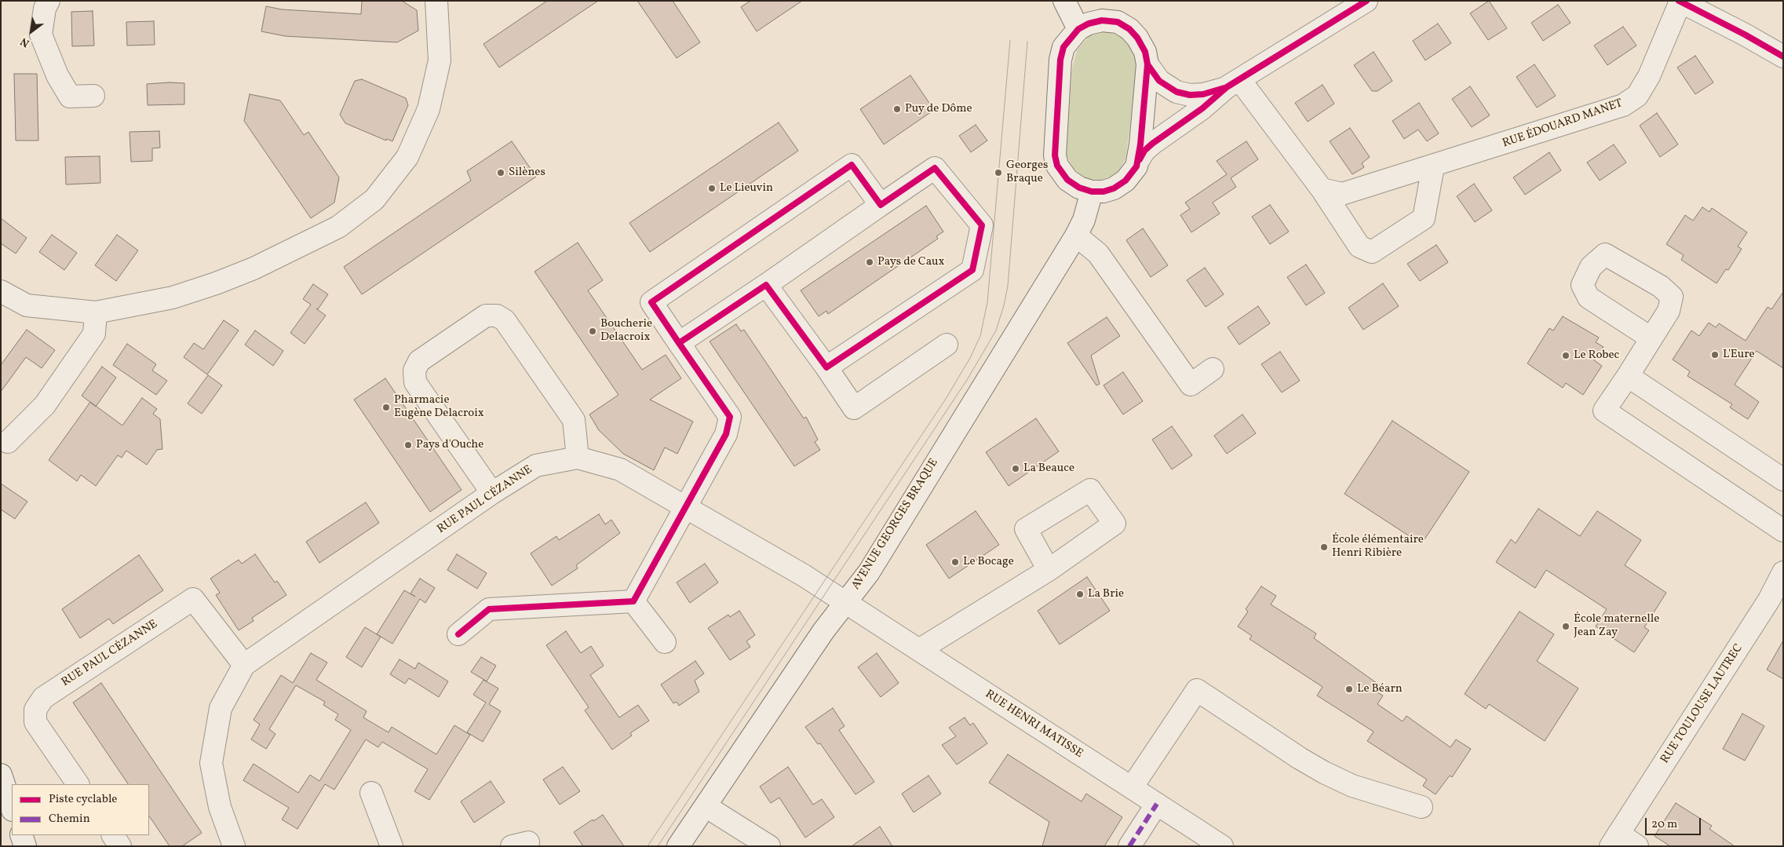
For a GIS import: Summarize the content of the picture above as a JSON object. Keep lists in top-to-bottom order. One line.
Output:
{"streets":{"street":["RUE ÉDOUARD MANET","RUE PAUL CÉZANNE","AVENUE GEORGES BRAQUE","RUE TOULOUSE LAUTREC","RUE HENRI MATISSE"]},"crossings":[["RUE PAUL CÉZANNE","AVENUE GEORGES BRAQUE"],["RUE PAUL CÉZANNE","RUE HENRI MATISSE"],["AVENUE GEORGES BRAQUE","RUE HENRI MATISSE"]],"places":["Puy de Dôme","Silènes","Georges Braque","Le Lieuvin","Pays de Caux","Boucherie Delacroix","L'Eure","Le Robec","Pharmacie Eugène Delacroix","Pays d'Ouche","La Beauce","École élémentaire Henri Ribière","Le Bocage","La Brie","École maternelle Jean Zay","Le Béarn"],"legend":["Piste cyclable","Chemin"],"scale_bar":"20 m","north":"bottom left"}
